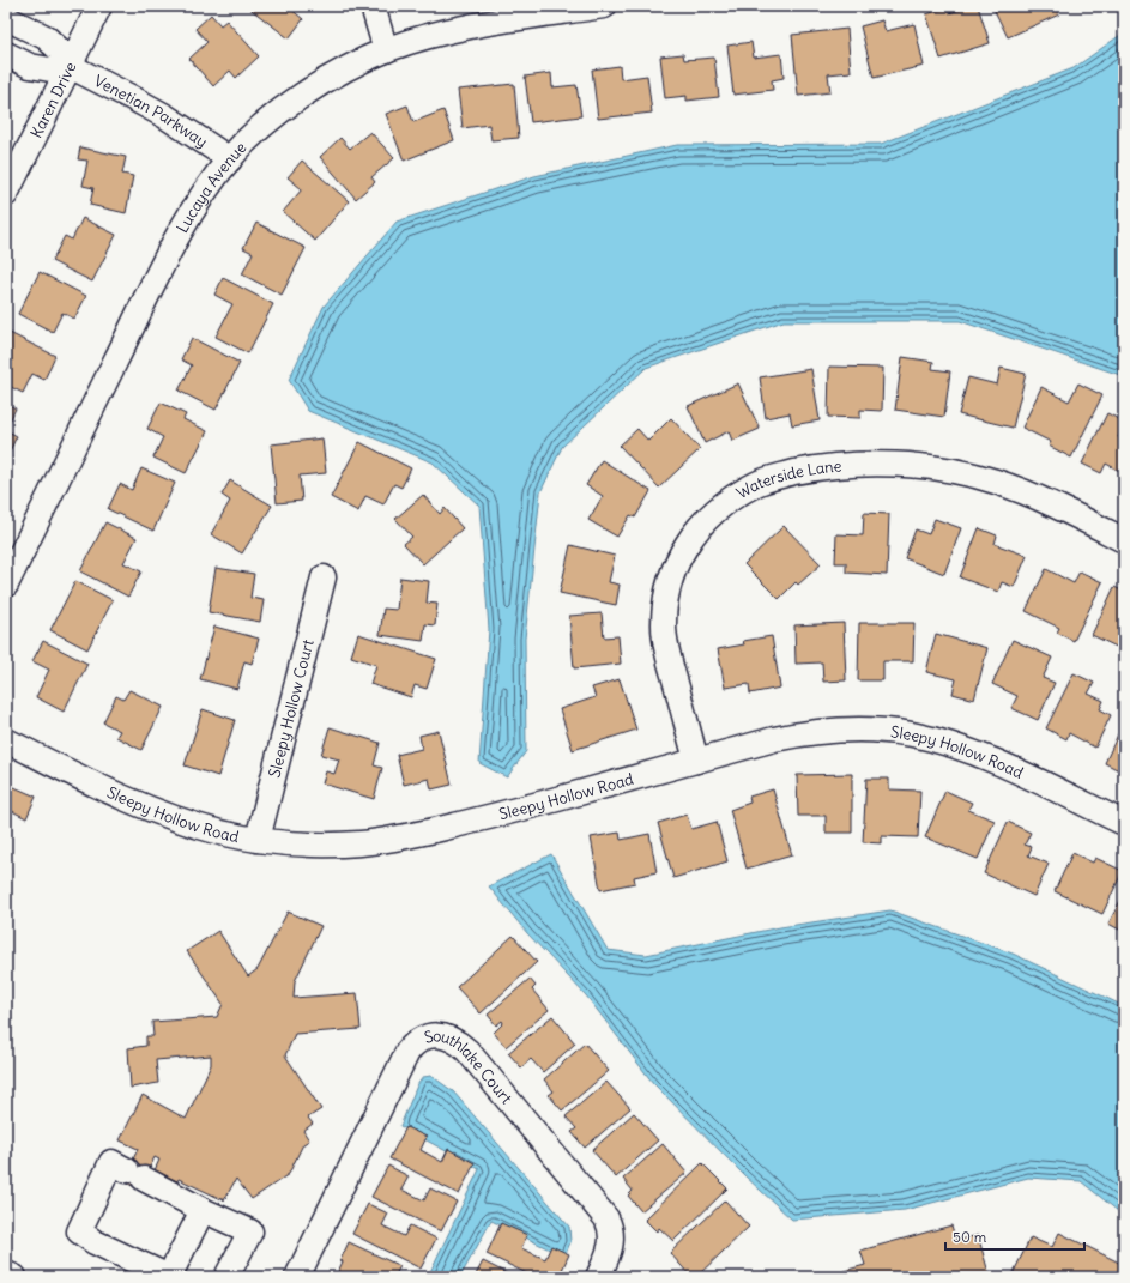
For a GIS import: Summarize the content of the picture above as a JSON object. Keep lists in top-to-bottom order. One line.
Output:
{"streets":{"street":["Karen Drive","Venetian Parkway","Lucaya Avenue","Waterside Lane","Sleepy Hollow Court","Sleepy Hollow Road","Southlake Court"]},"crossings":[["Karen Drive","Venetian Parkway"],["Venetian Parkway","Lucaya Avenue"],["Waterside Lane","Sleepy Hollow Road"],["Sleepy Hollow Court","Sleepy Hollow Road"]],"scale_bar":"50 m"}
